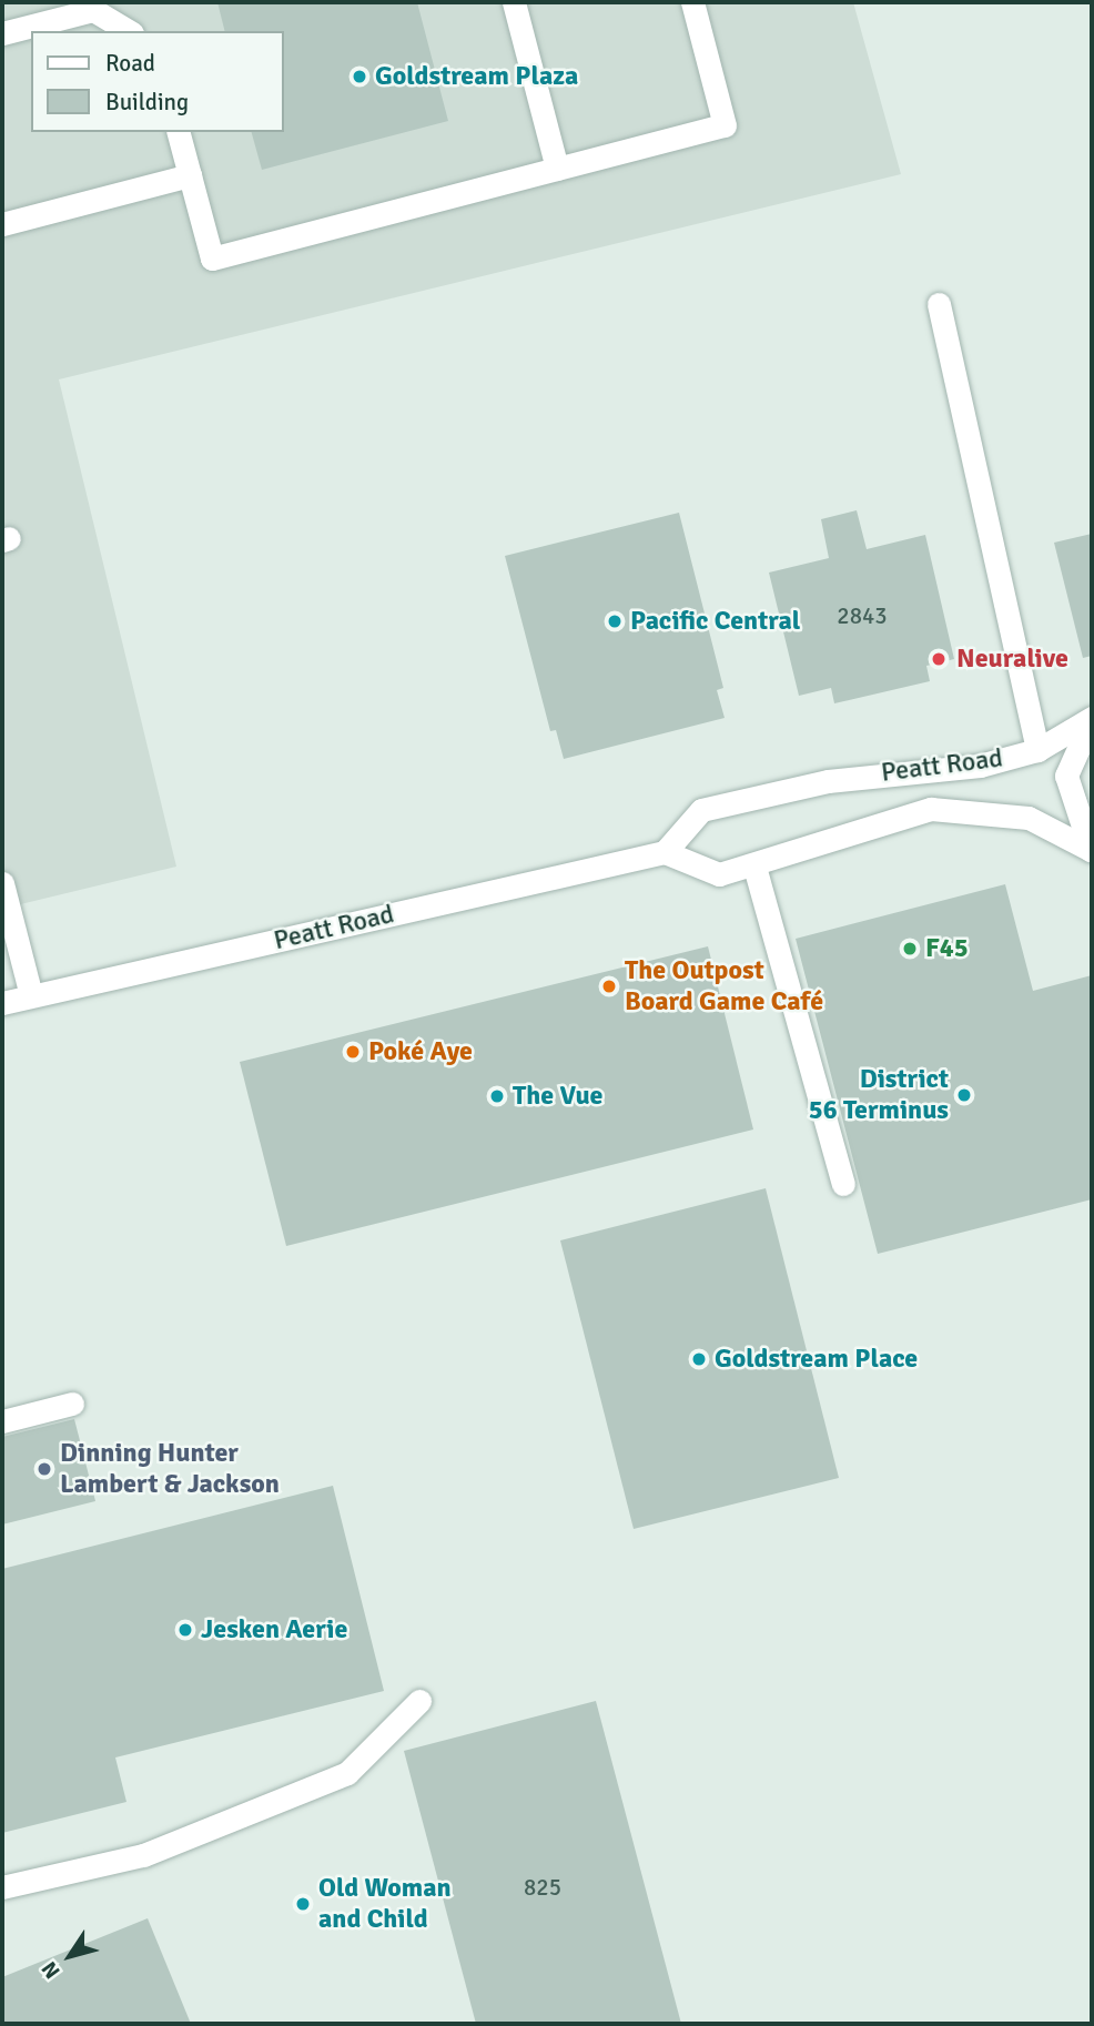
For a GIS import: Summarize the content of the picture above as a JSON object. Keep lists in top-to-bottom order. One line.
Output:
{"streets":{"street":["Peatt Road"]},"places":["Goldstream Plaza","Pacific Central","Neuralive","F45","The Outpost Board Game Café","Poké Aye","District 56 Terminus","The Vue","Goldstream Place","Dinning Hunter Lambert & Jackson","Jesken Aerie","Old Woman and Child"],"house_numbers":["2843","825"],"legend":["Road","Building"],"north":"bottom left"}
